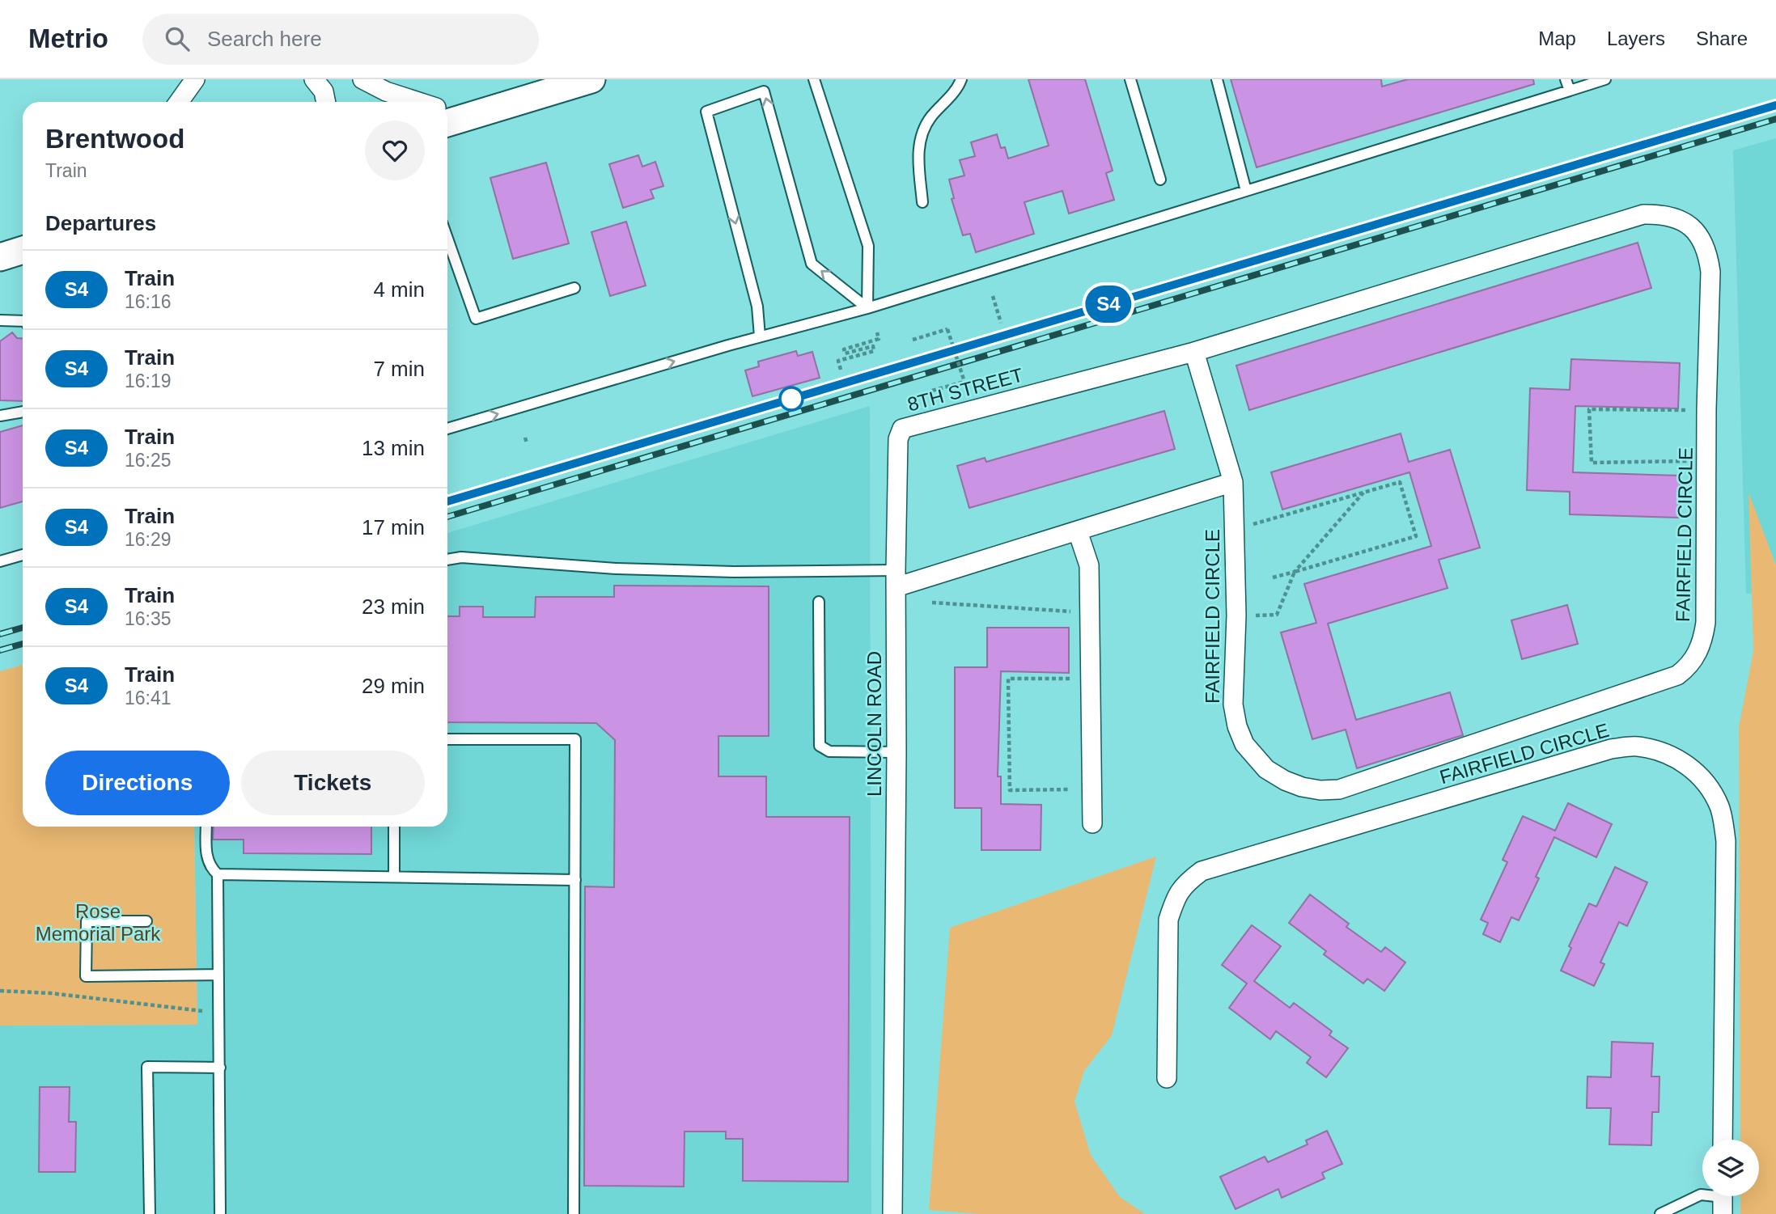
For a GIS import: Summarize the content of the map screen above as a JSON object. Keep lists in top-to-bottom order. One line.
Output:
{"streets":{"street":["8TH STREET","FAIRFIELD CIRCLE","LINCOLN ROAD"]},"crossings":[["8TH STREET","FAIRFIELD CIRCLE"],["8TH STREET","LINCOLN ROAD"]],"parks":["Rose Memorial Park"],"page":{"header":"Metrio","search":"Search here","nav":["Map","Layers","Share"],"on_map":"S4","heading":[["Brentwood","Train"],"Departures"],"list":[{"mark":"S4","name":"Train","note":"16:16","value":"4 min"},{"mark":"S4","name":"Train","note":"16:19","value":"7 min"},{"mark":"S4","name":"Train","note":"16:25","value":"13 min"},{"mark":"S4","name":"Train","note":"16:29","value":"17 min"},{"mark":"S4","name":"Train","note":"16:35","value":"23 min"},{"mark":"S4","name":"Train","note":"16:41","value":"29 min"}],"buttons":["Directions","Tickets"]}}
